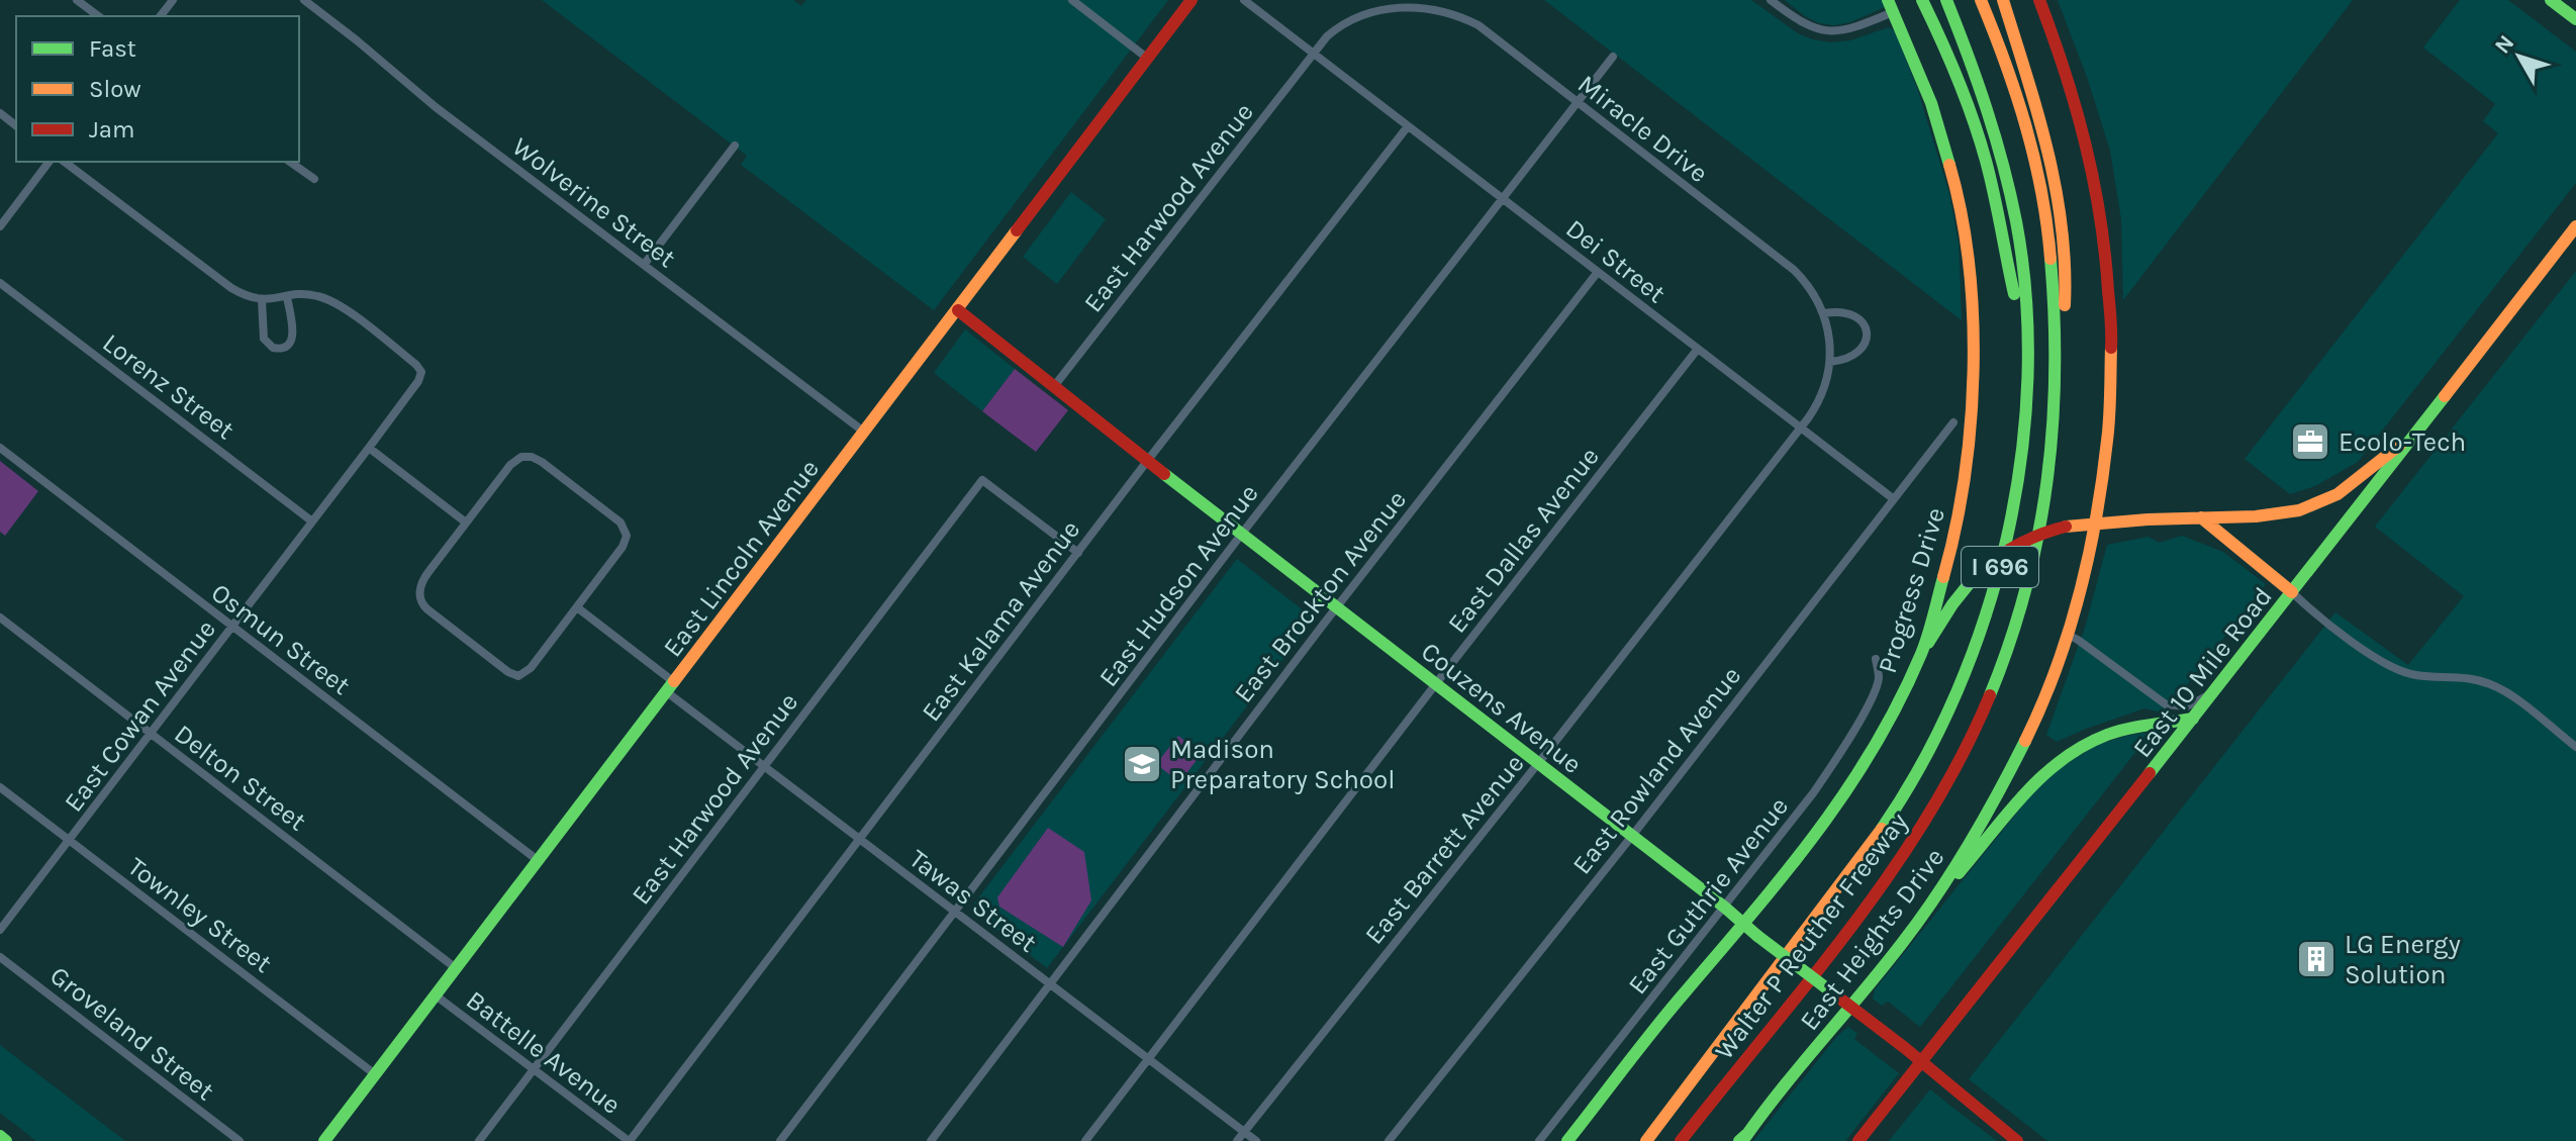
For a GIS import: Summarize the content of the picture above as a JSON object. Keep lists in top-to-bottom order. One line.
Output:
{"streets":{"main road":["East Lincoln Avenue","I 696","Progress Drive","East 10 Mile Road","Couzens Avenue","Walter P Reuther Freeway","East Heights Drive"],"street":["Miracle Drive","Wolverine Street","East Harwood Avenue","Dei Street","Lorenz Street","East Dallas Avenue","East Hudson Avenue","East Brockton Avenue","East Kalama Avenue","Osmun Street","East Cowan Avenue","East Rowland Avenue","Delton Street","East Barrett Avenue","East Guthrie Avenue","Tawas Street","Townley Street","Groveland Street","Battelle Avenue"]},"crossings":[["Miracle Drive","East Harwood Avenue"],["Miracle Drive","Dei Street"],["Miracle Drive","East Hudson Avenue"],["Miracle Drive","East Barrett Avenue"],["Wolverine Street","East Lincoln Avenue"],["East Harwood Avenue","Dei Street"],["East Harwood Avenue","East Kalama Avenue"],["East Harwood Avenue","Couzens Avenue"],["East Harwood Avenue","Tawas Street"],["East Harwood Avenue","Battelle Avenue"],["Dei Street","East Dallas Avenue"],["Dei Street","East Hudson Avenue"],["Dei Street","East Brockton Avenue"],["Dei Street","East Kalama Avenue"],["Dei Street","East Rowland Avenue"],["Dei Street","East Barrett Avenue"],["Lorenz Street","East Cowan Avenue"],["East Dallas Avenue","Couzens Avenue"],["East Dallas Avenue","Tawas Street"],["East Lincoln Avenue","Osmun Street"],["East Lincoln Avenue","Couzens Avenue"],["East Lincoln Avenue","Delton Street"],["East Lincoln Avenue","Tawas Street"],["East Lincoln Avenue","Townley Street"],["East Lincoln Avenue","Battelle Avenue"],["East Hudson Avenue","Couzens Avenue"],["East Hudson Avenue","Tawas Street"],["Progress Drive","Couzens Avenue"],["East Brockton Avenue","Couzens Avenue"],["East Brockton Avenue","Tawas Street"],["East Kalama Avenue","Couzens Avenue"],["East Kalama Avenue","Tawas Street"],["East Kalama Avenue","Battelle Avenue"],["Osmun Street","East Cowan Avenue"],["East 10 Mile Road","Couzens Avenue"],["East 10 Mile Road","East Heights Drive"],["Couzens Avenue","East Rowland Avenue"],["Couzens Avenue","East Barrett Avenue"],["Couzens Avenue","East Guthrie Avenue"],["Couzens Avenue","East Heights Drive"],["East Cowan Avenue","Delton Street"],["East Cowan Avenue","Townley Street"],["East Barrett Avenue","Tawas Street"]],"places":{"office":["Ecolo-Tech"],"school or university":["Madison Preparatory School"],"building":["LG Energy Solution"]},"legend":["Fast","Slow","Jam"],"north":"top left"}
